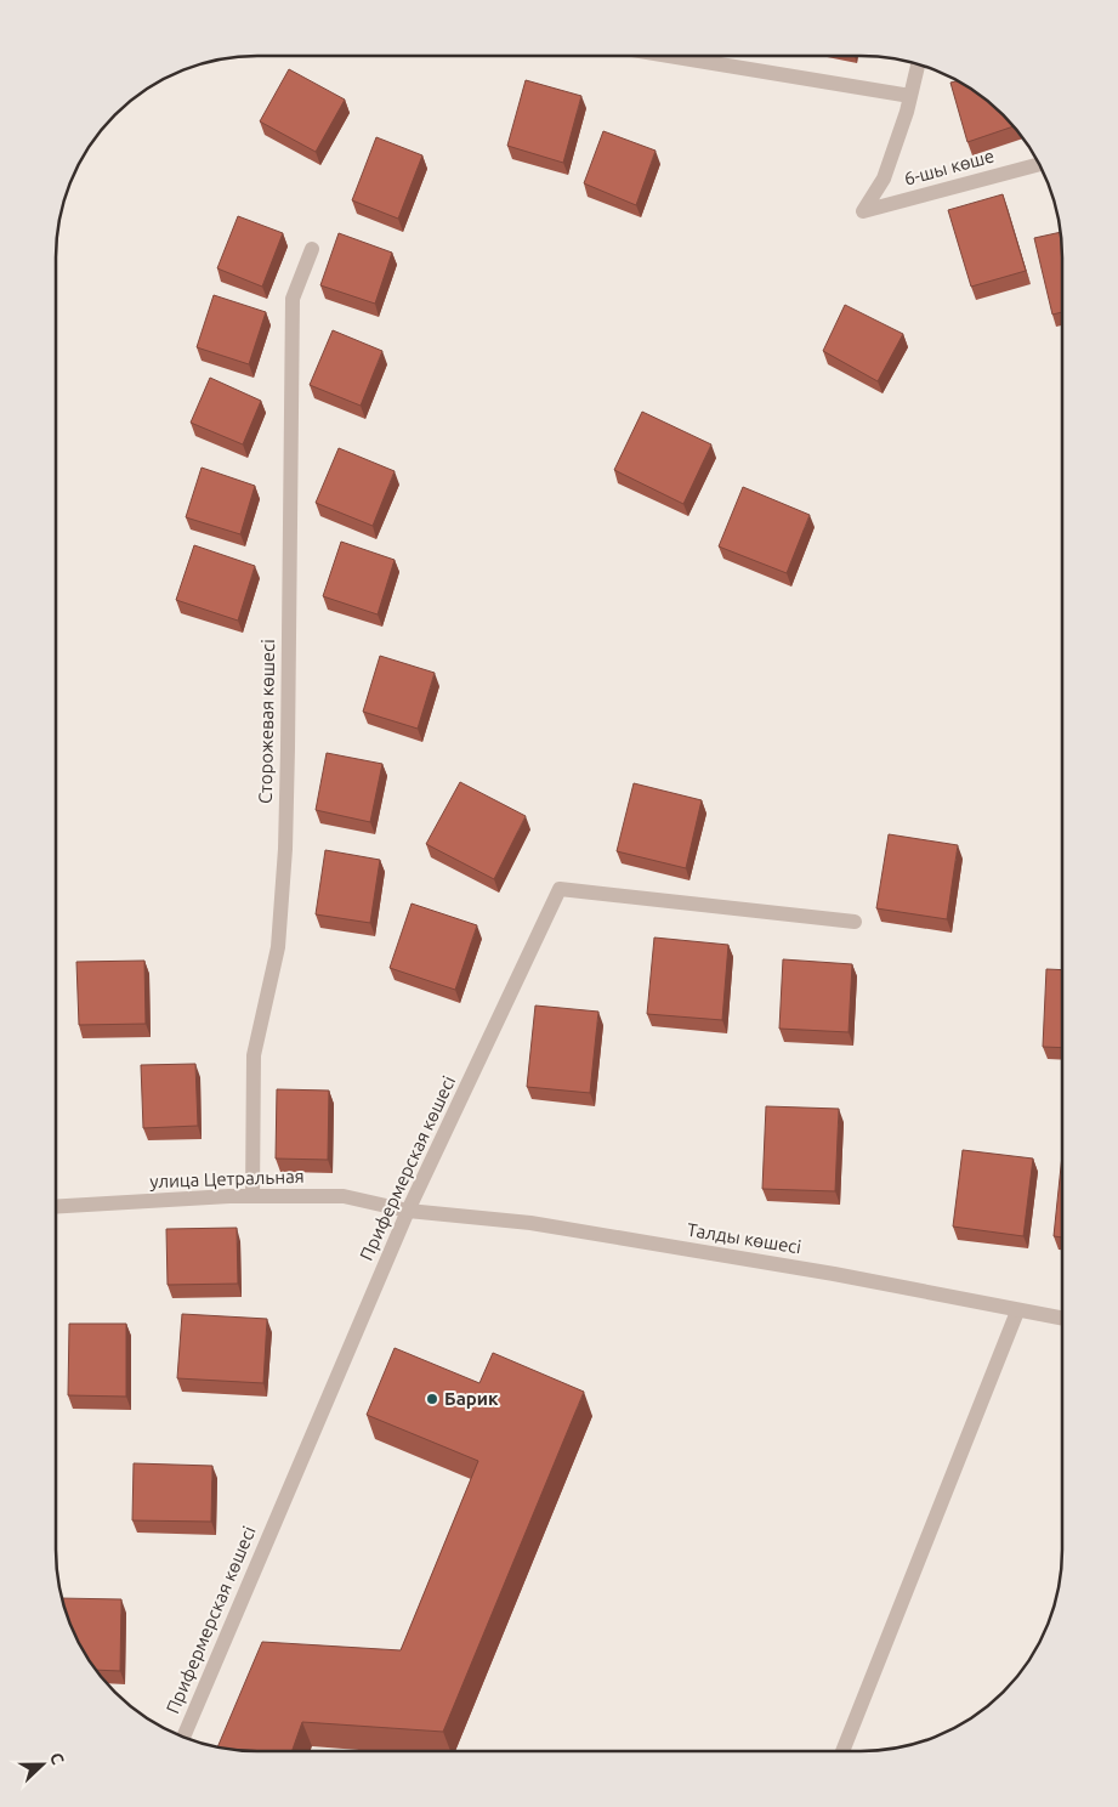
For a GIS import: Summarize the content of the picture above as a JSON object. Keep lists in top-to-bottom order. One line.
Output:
{"streets":{"street":["6-шы көше","Сторожевая көшесі","Прифермерская көшесі","улица Цетральная","Талды көшесі"]},"crossings":[["Сторожевая көшесі","улица Цетральная"],["Прифермерская көшесі","улица Цетральная"],["Прифермерская көшесі","Талды көшесі"],["улица Цетральная","Талды көшесі"]],"places":["Барик"],"north":"right"}
